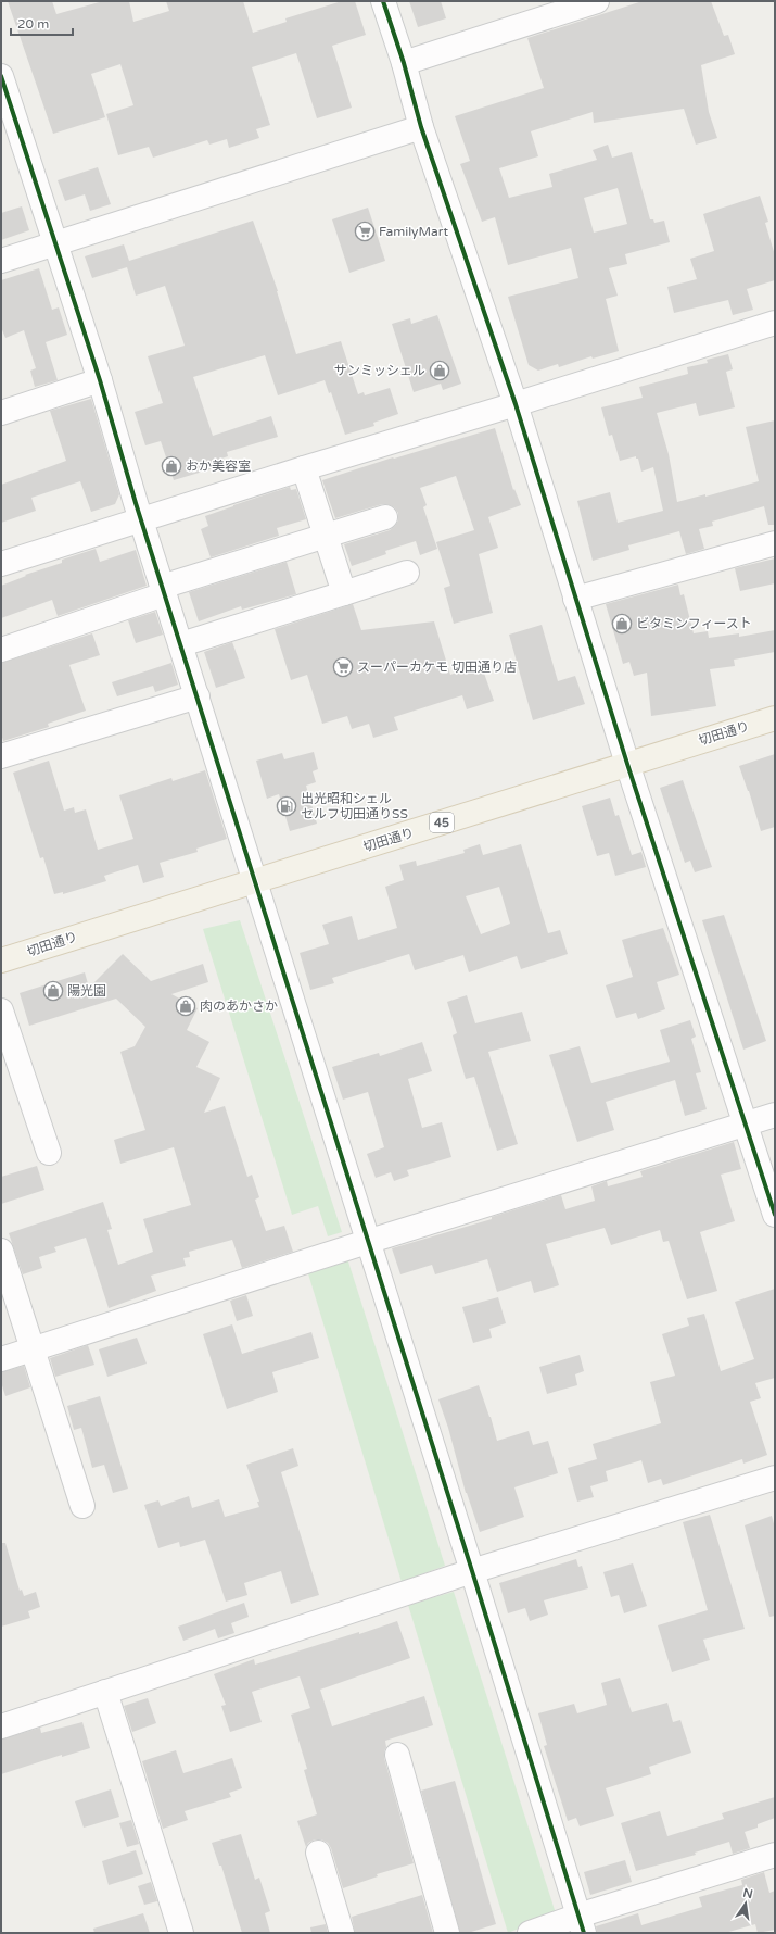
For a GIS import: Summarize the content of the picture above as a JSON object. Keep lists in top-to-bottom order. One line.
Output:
{"streets":{"main road":["切田通り","45"]},"places":{"supermarket":["FamilyMart","スーパーカケモ 切田通り店"],"shop":["サンミッシェル","おか美容室","ビタミンフィースト","陽光園","肉のあかさか"],"fuel station":["出光昭和シェル セルフ切田通りSS"]},"scale_bar":"20 m","north":"top"}
